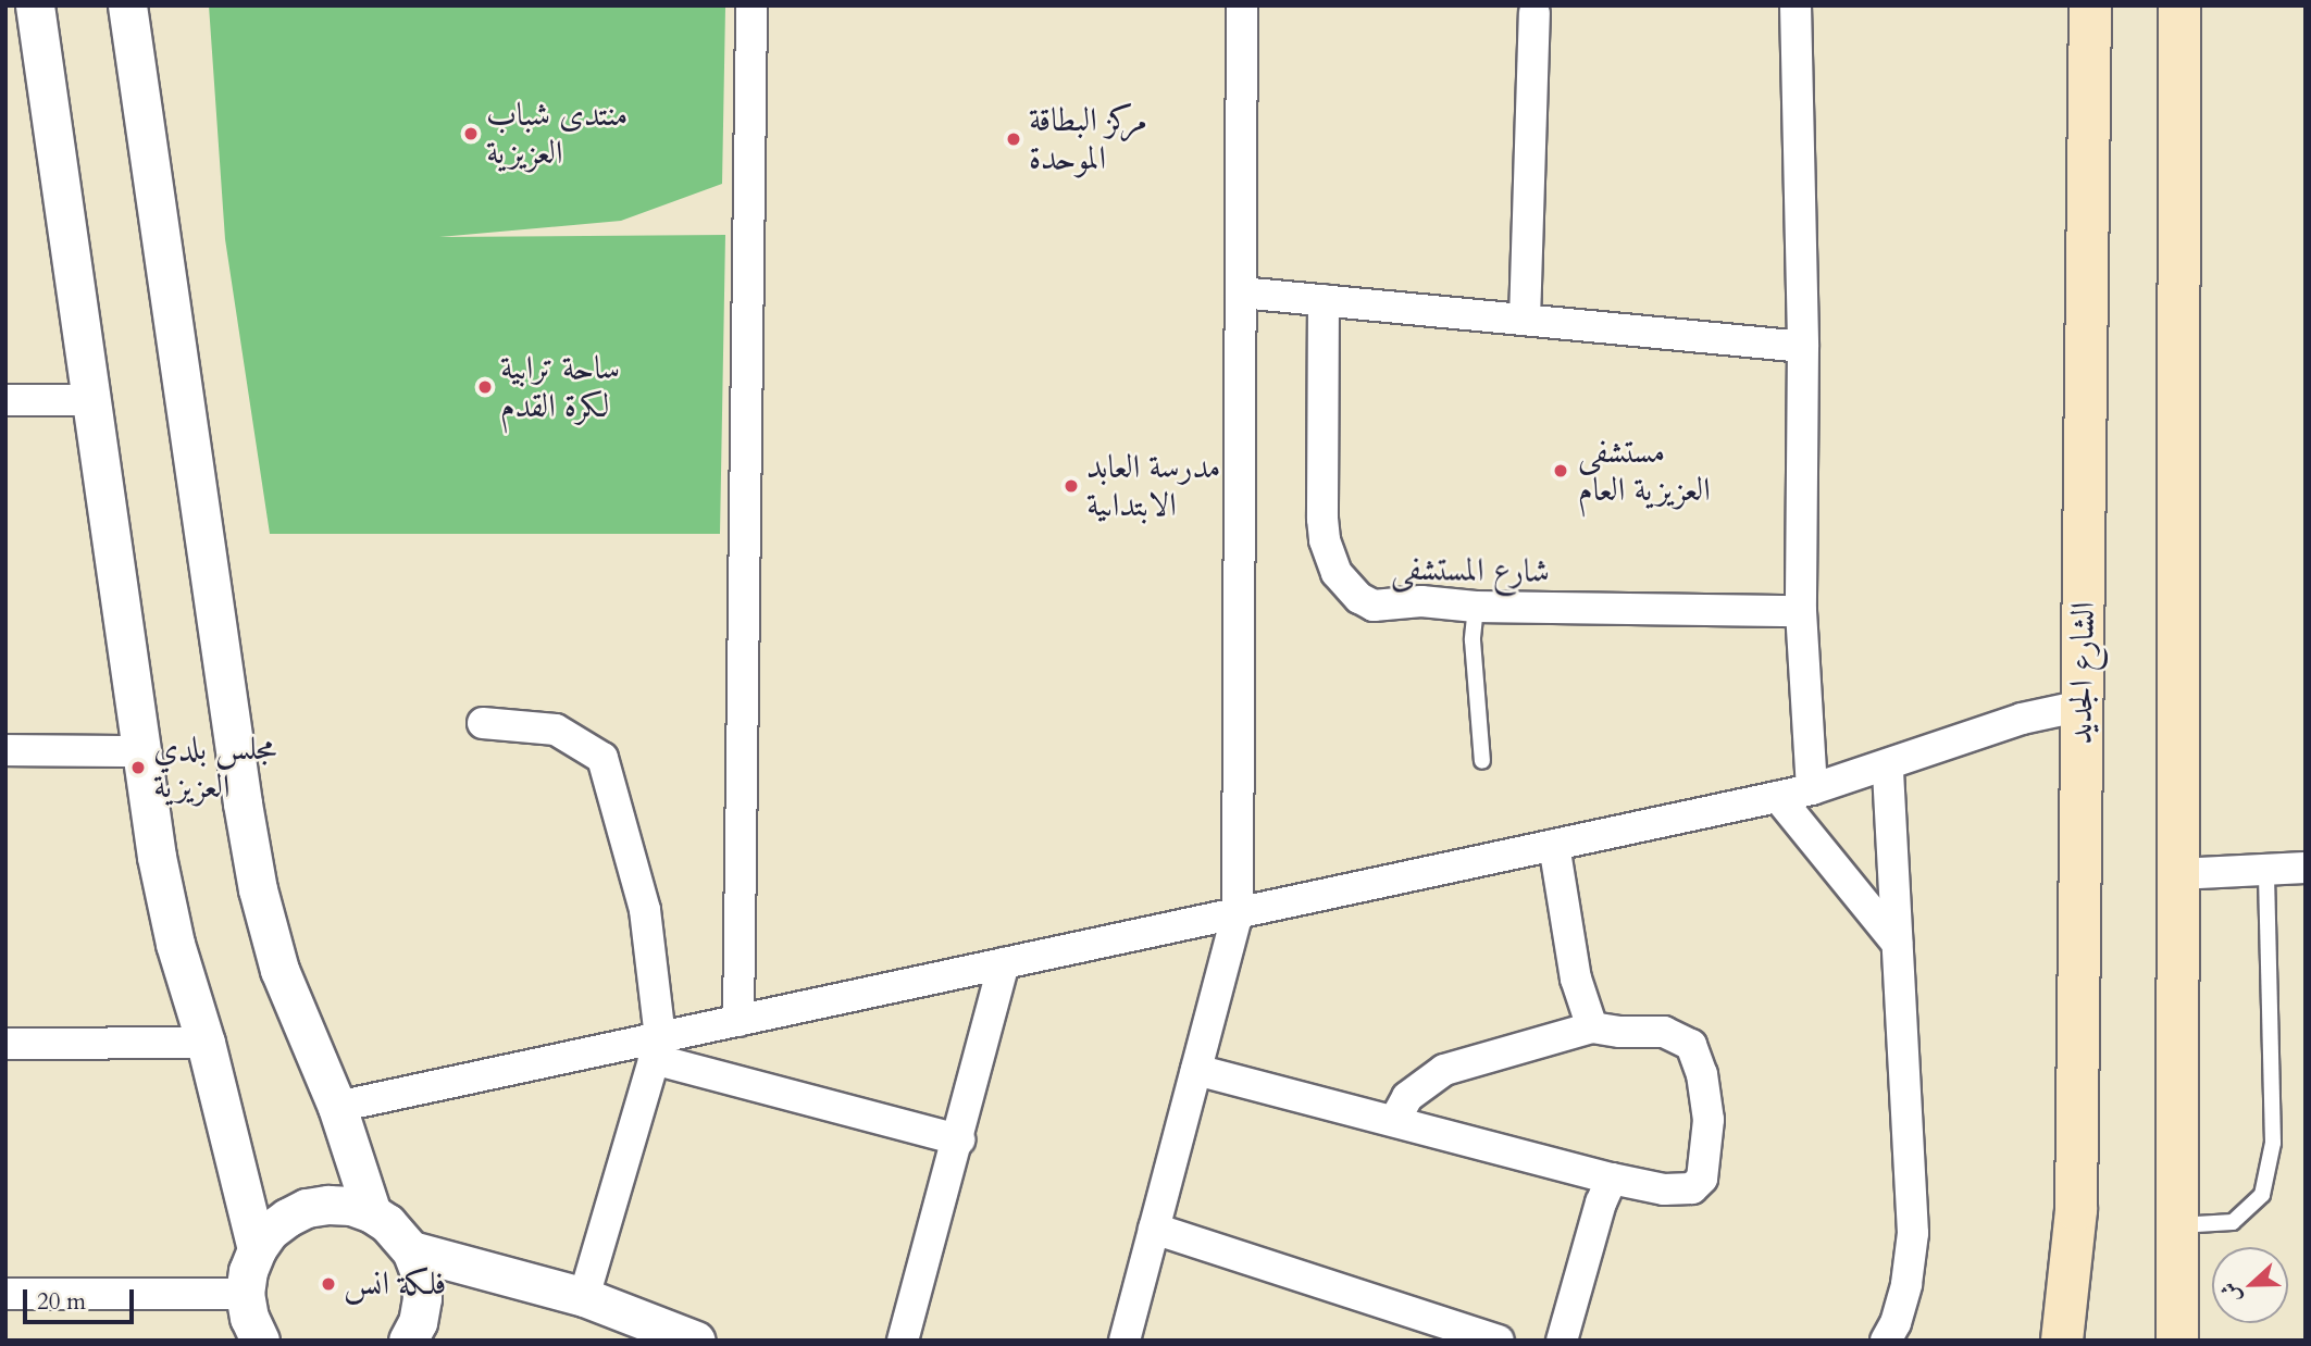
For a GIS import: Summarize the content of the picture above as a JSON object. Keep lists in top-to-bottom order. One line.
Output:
{"streets":{"main road":["الشارع الجديد"],"street":["شارع المستشفى"]},"places":["منتدى شباب العزيزية","مركز البطاقة الموحدة","ساحة ترابية لكرة القدم","مستشفى العزيزية العام","مدرسة العابد الابتداىية","مجلس بلدي العزيزية","فلكة انس"],"scale_bar":"20 m","north":"left"}
